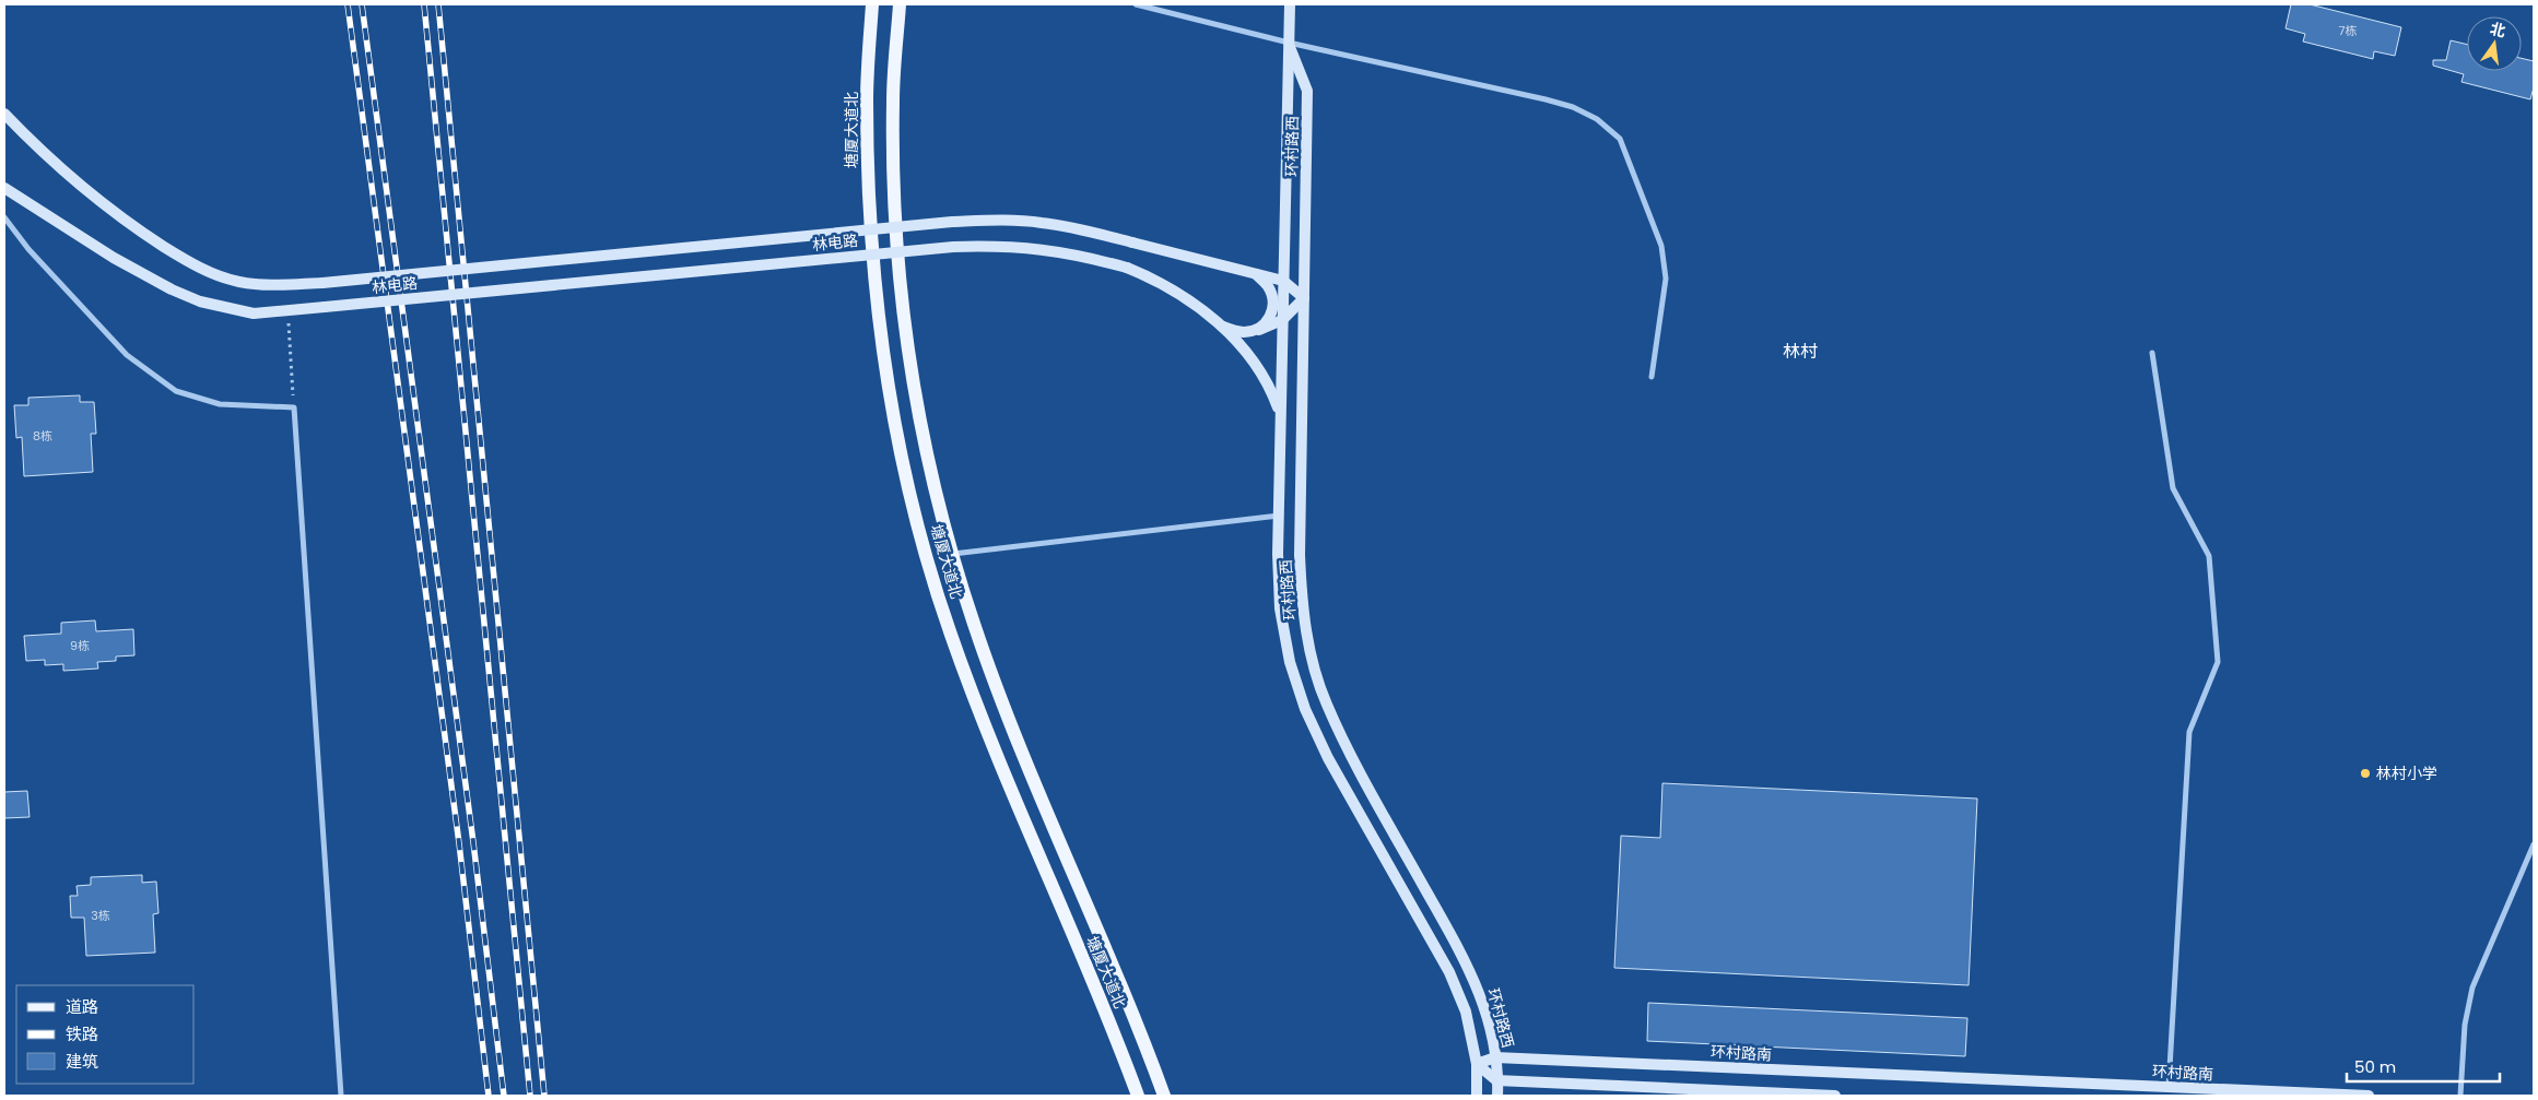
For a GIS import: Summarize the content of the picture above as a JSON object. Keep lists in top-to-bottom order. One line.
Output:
{"streets":{"main road":["塘厦大道北","环村路西","林电路","环村路南"]},"crossings":[["环村路西","林电路"],["环村路西","环村路南"]],"districts":["林村"],"places":["林村小学"],"house_numbers":["7栋","8栋","9栋","3栋"],"legend":["道路","铁路","建筑"],"scale_bar":"50 m","north":"top"}
